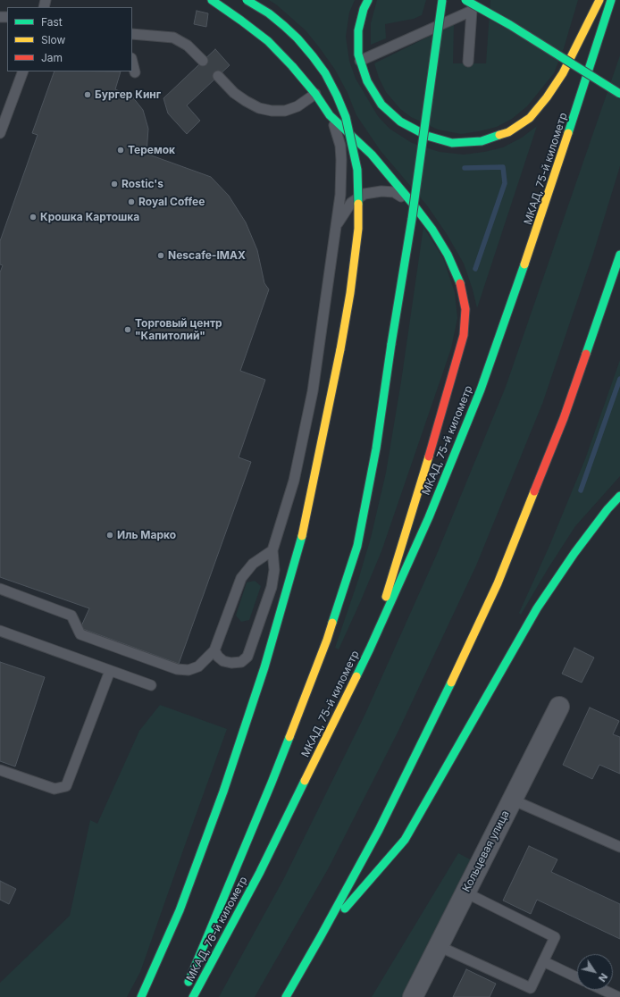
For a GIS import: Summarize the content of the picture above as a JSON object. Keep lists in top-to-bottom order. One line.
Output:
{"streets":{"main road":["МКАД, 75-й километр","МКАД, 76-й километр"],"street":["Кольцевая улица"]},"crossings":[["МКАД, 75-й километр","МКАД, 76-й километр"]],"places":["Бургер Кинг","Теремок","Rostic's","Royal Coffee","Крошка Картошка","Nescafe-IMAX","Торговый центр \"Капитолий\"","Иль Марко"],"legend":["Fast","Slow","Jam"],"north":"bottom right"}
